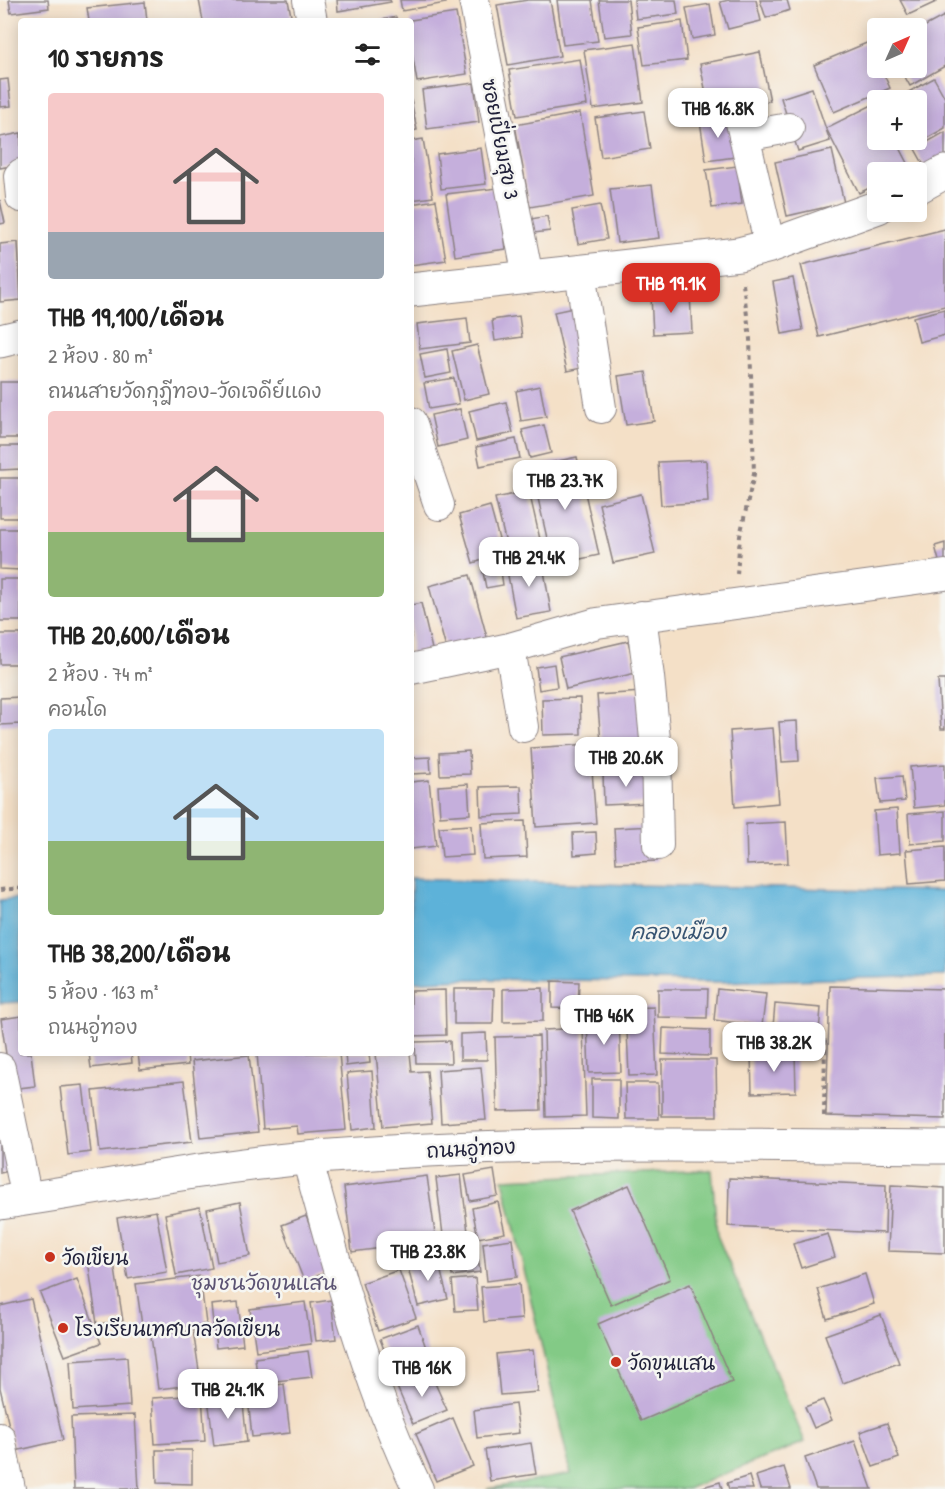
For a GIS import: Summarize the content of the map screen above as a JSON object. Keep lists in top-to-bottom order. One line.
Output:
{"streets":{"main road":["ถนนอู่ทอง"],"street":["ซอยเปี่ยมสุข 3"]},"districts":["ชุมชนวัดขุนแสน"],"water":["คลองเมือง"],"places":["วัดเขียน","โรงเรียนเทศบาลวัดเขียน","วัดขุนแสน"],"north":"top right","page":{"map_buttons":["+","−"],"heading":"10 รายการ","price":["THB 16.8K","THB 19.1K","THB 23.7K","THB 29.4K","THB 20.6K","THB 46K","THB 38.2K","THB 23.8K","THB 16K","THB 24.1K"],"list":[{"name":"THB 19,100/เดือน","note":"2 ห้อง · 80 m² · ถนนสายวัดกุฎีทอง-วัดเจดีย์แดง"},{"name":"THB 20,600/เดือน","note":"2 ห้อง · 74 m² · คอนโด"},{"name":"THB 38,200/เดือน","note":"5 ห้อง · 163 m² · ถนนอู่ทอง"}]}}
